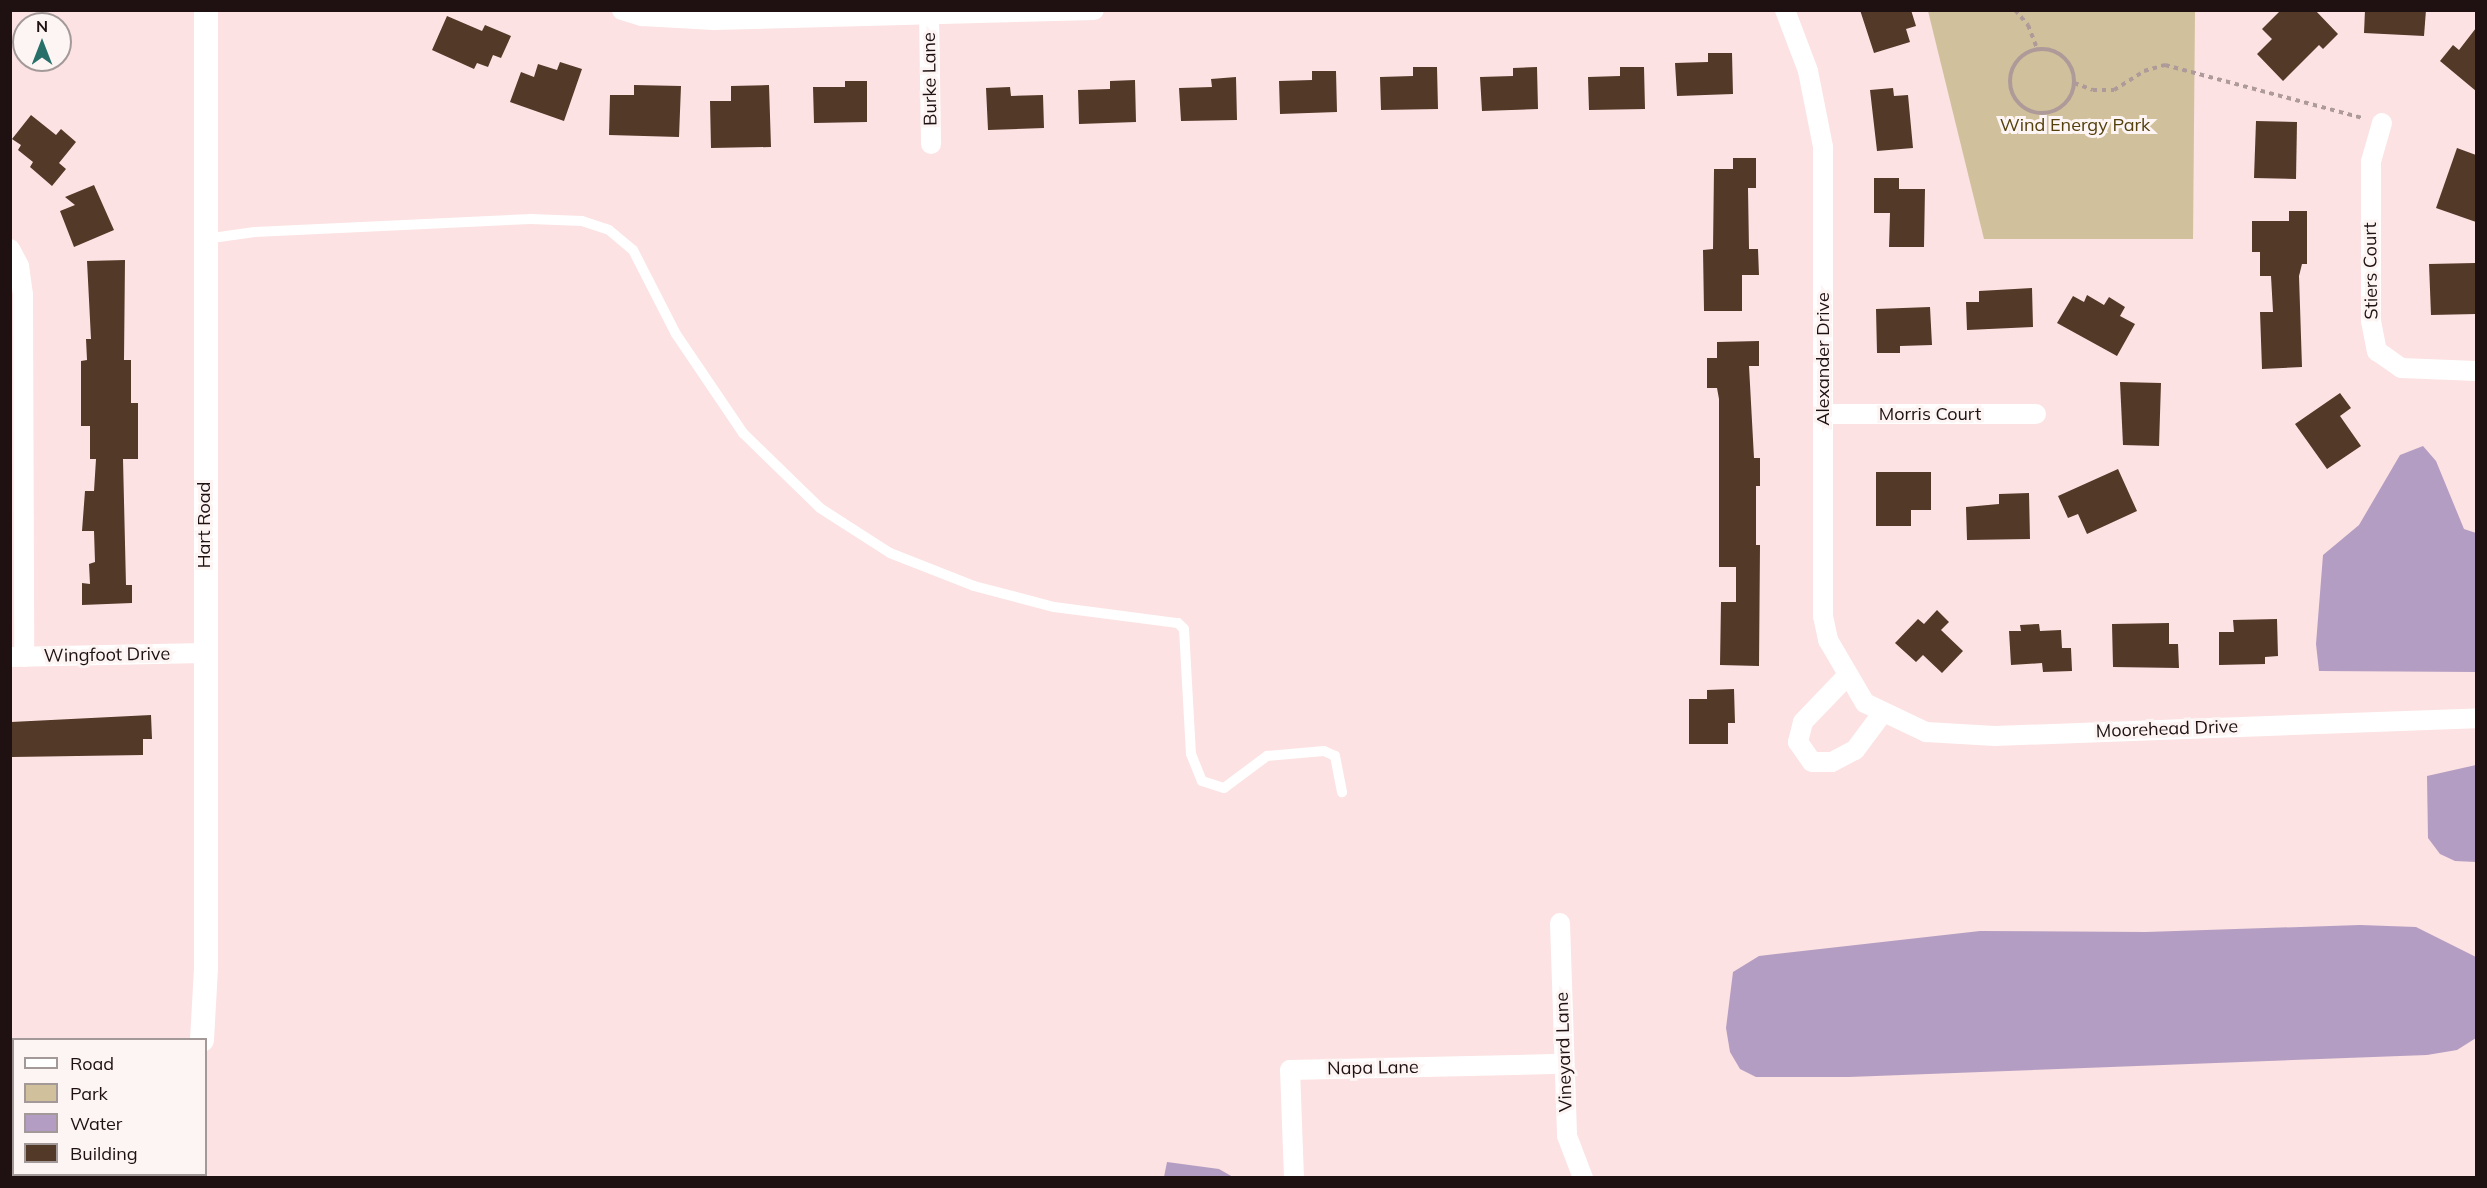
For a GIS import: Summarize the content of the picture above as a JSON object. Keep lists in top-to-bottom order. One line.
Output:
{"streets":{"street":["Burke Lane","Stiers Court","Alexander Drive","Morris Court","Hart Road","Wingfoot Drive","Moorehead Drive","Vineyard Lane","Napa Lane"]},"crossings":[["Alexander Drive","Morris Court"],["Alexander Drive","Moorehead Drive"],["Hart Road","Wingfoot Drive"],["Vineyard Lane","Napa Lane"]],"parks":["Wind Energy Park"],"legend":["Road","Park","Water","Building"],"north":"top"}
